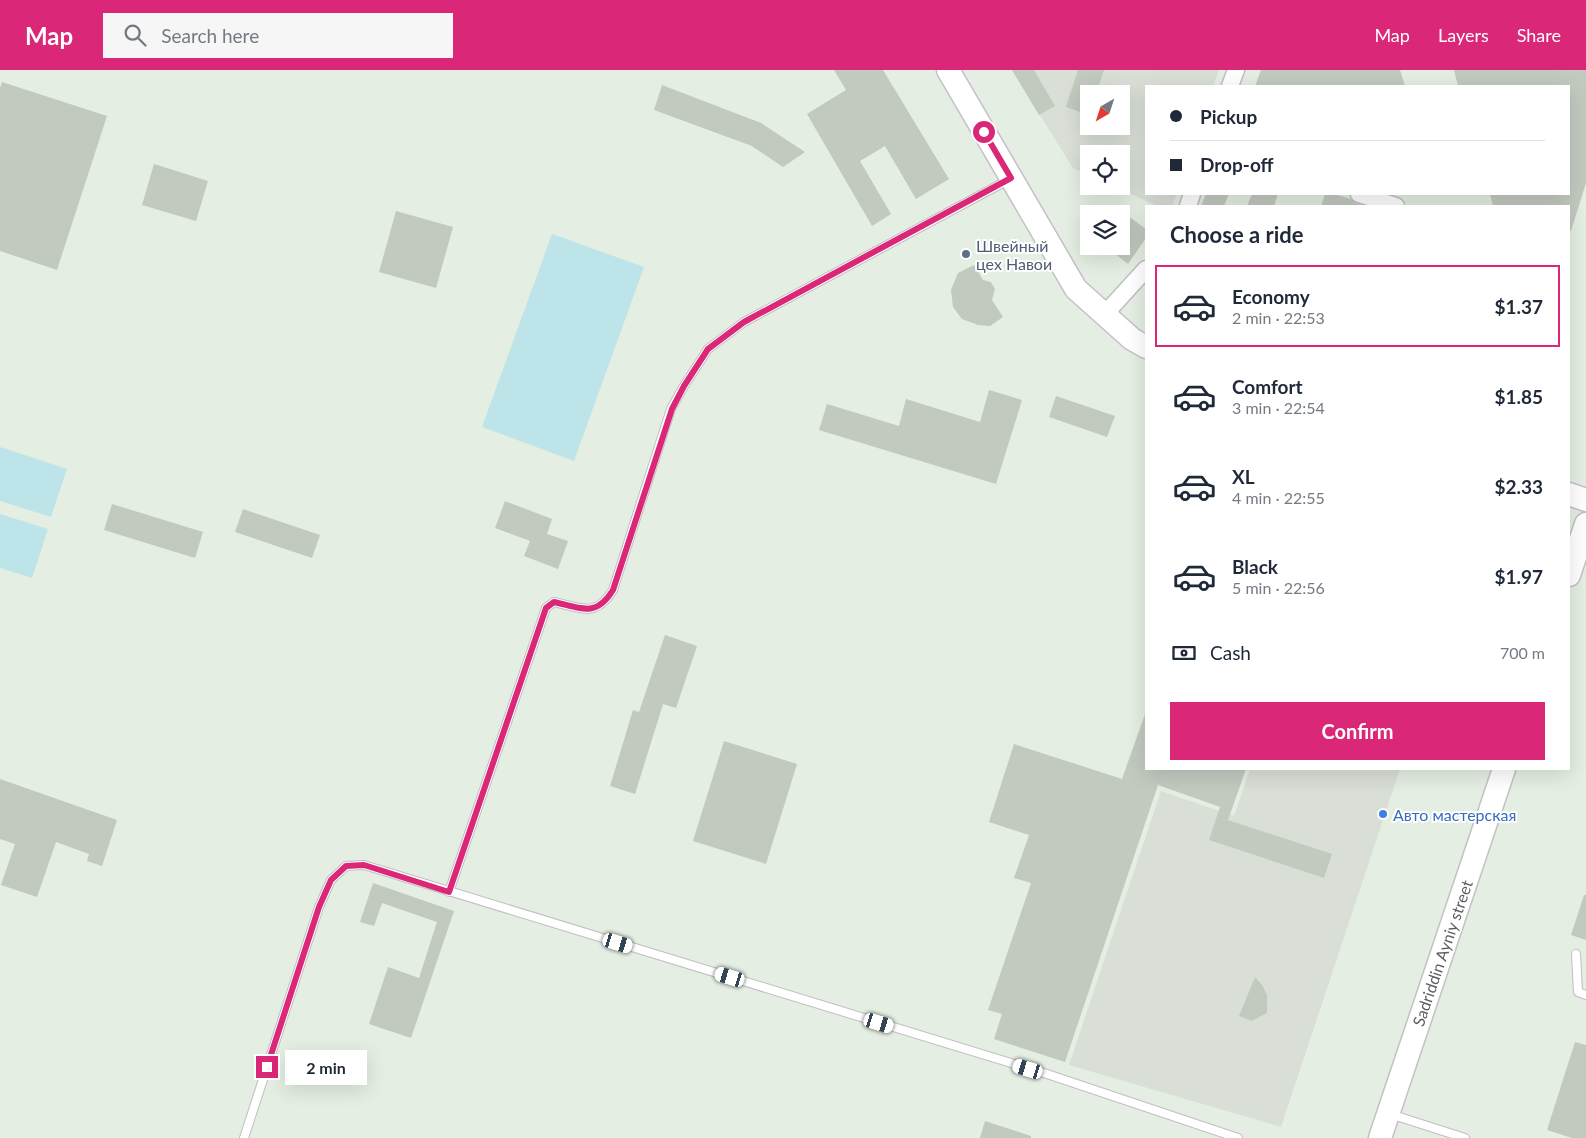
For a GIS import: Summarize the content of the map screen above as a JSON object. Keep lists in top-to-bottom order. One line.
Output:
{"streets":{"street":["Sadriddin Ayniy street"]},"places":["Швейный цех Навои","Авто мастерская"],"north":"bottom left","page":{"header":"Map","search":"Search here","nav":["Map","Layers","Share"],"banner":["Pickup","Drop-off"],"heading":"Choose a ride","list":[{"name":"Economy","note":"2 min · 22:53","value":"$1.37"},{"name":"Comfort","note":"3 min · 22:54","value":"$1.85"},{"name":"XL","note":"4 min · 22:55","value":"$2.33"},{"name":"Black","note":"5 min · 22:56","value":"$1.97"}],"pay":["Cash","700 m"],"buttons":"Confirm","bubble":"2 min"}}
